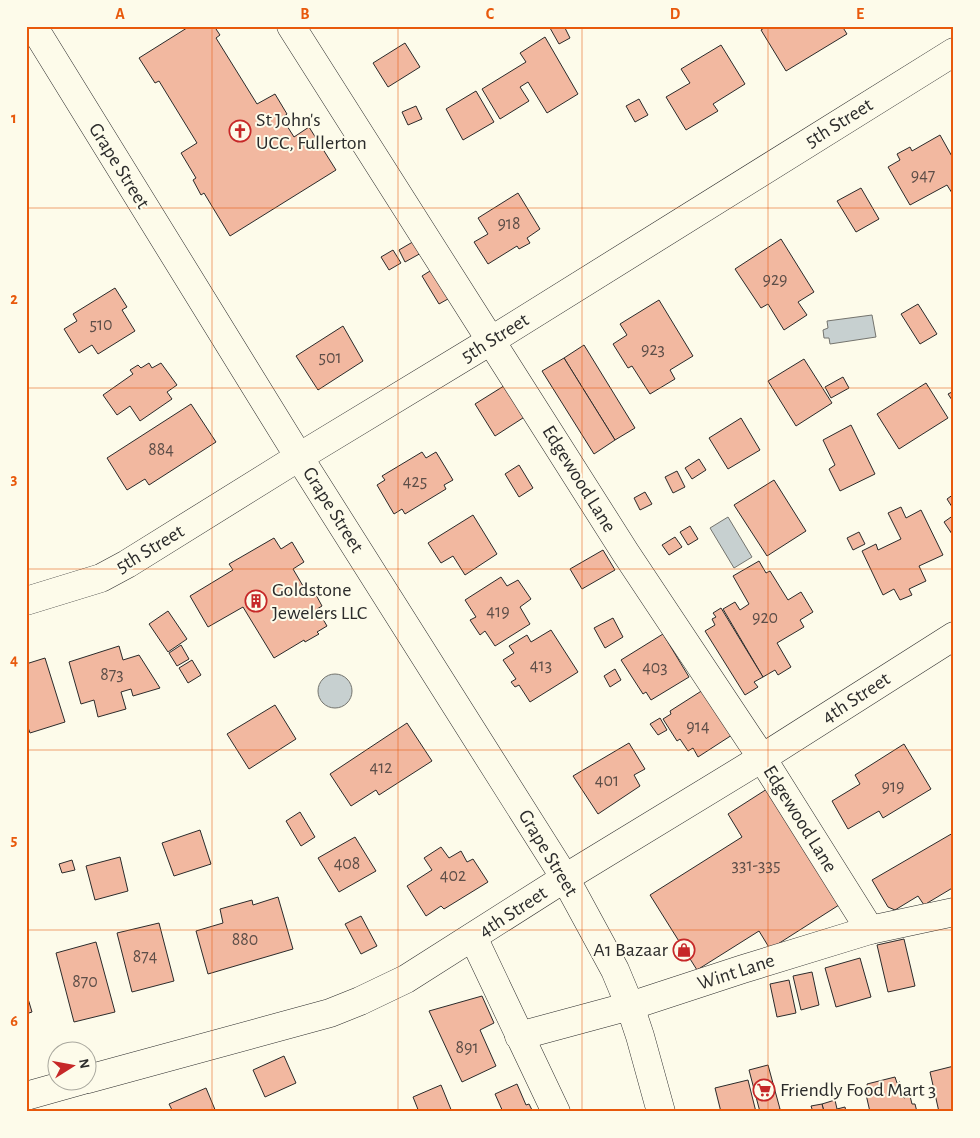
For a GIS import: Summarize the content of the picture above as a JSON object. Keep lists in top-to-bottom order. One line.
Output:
{"streets":{"street":["5th Street","Grape Street","Edgewood Lane","4th Street","Wint Lane"]},"crossings":[["5th Street","Grape Street"],["5th Street","Edgewood Lane"],["Grape Street","4th Street"],["Grape Street","Wint Lane"],["Edgewood Lane","4th Street"],["Edgewood Lane","Wint Lane"]],"places":{"church":["St John's UCC, Fullerton"],"building":["Goldstone Jewelers LLC"],"shop":["A1 Bazaar"],"supermarket":["Friendly Food Mart 3"]},"house_numbers":["947","918","929","510","923","501","884","425","419","920","413","403","873","914","412","401","919","408","331-335","402","880","874","870","891"],"north":"right","grid":{"columns":["A","B","C","D","E"],"rows":["1","2","3","4","5","6"]}}
